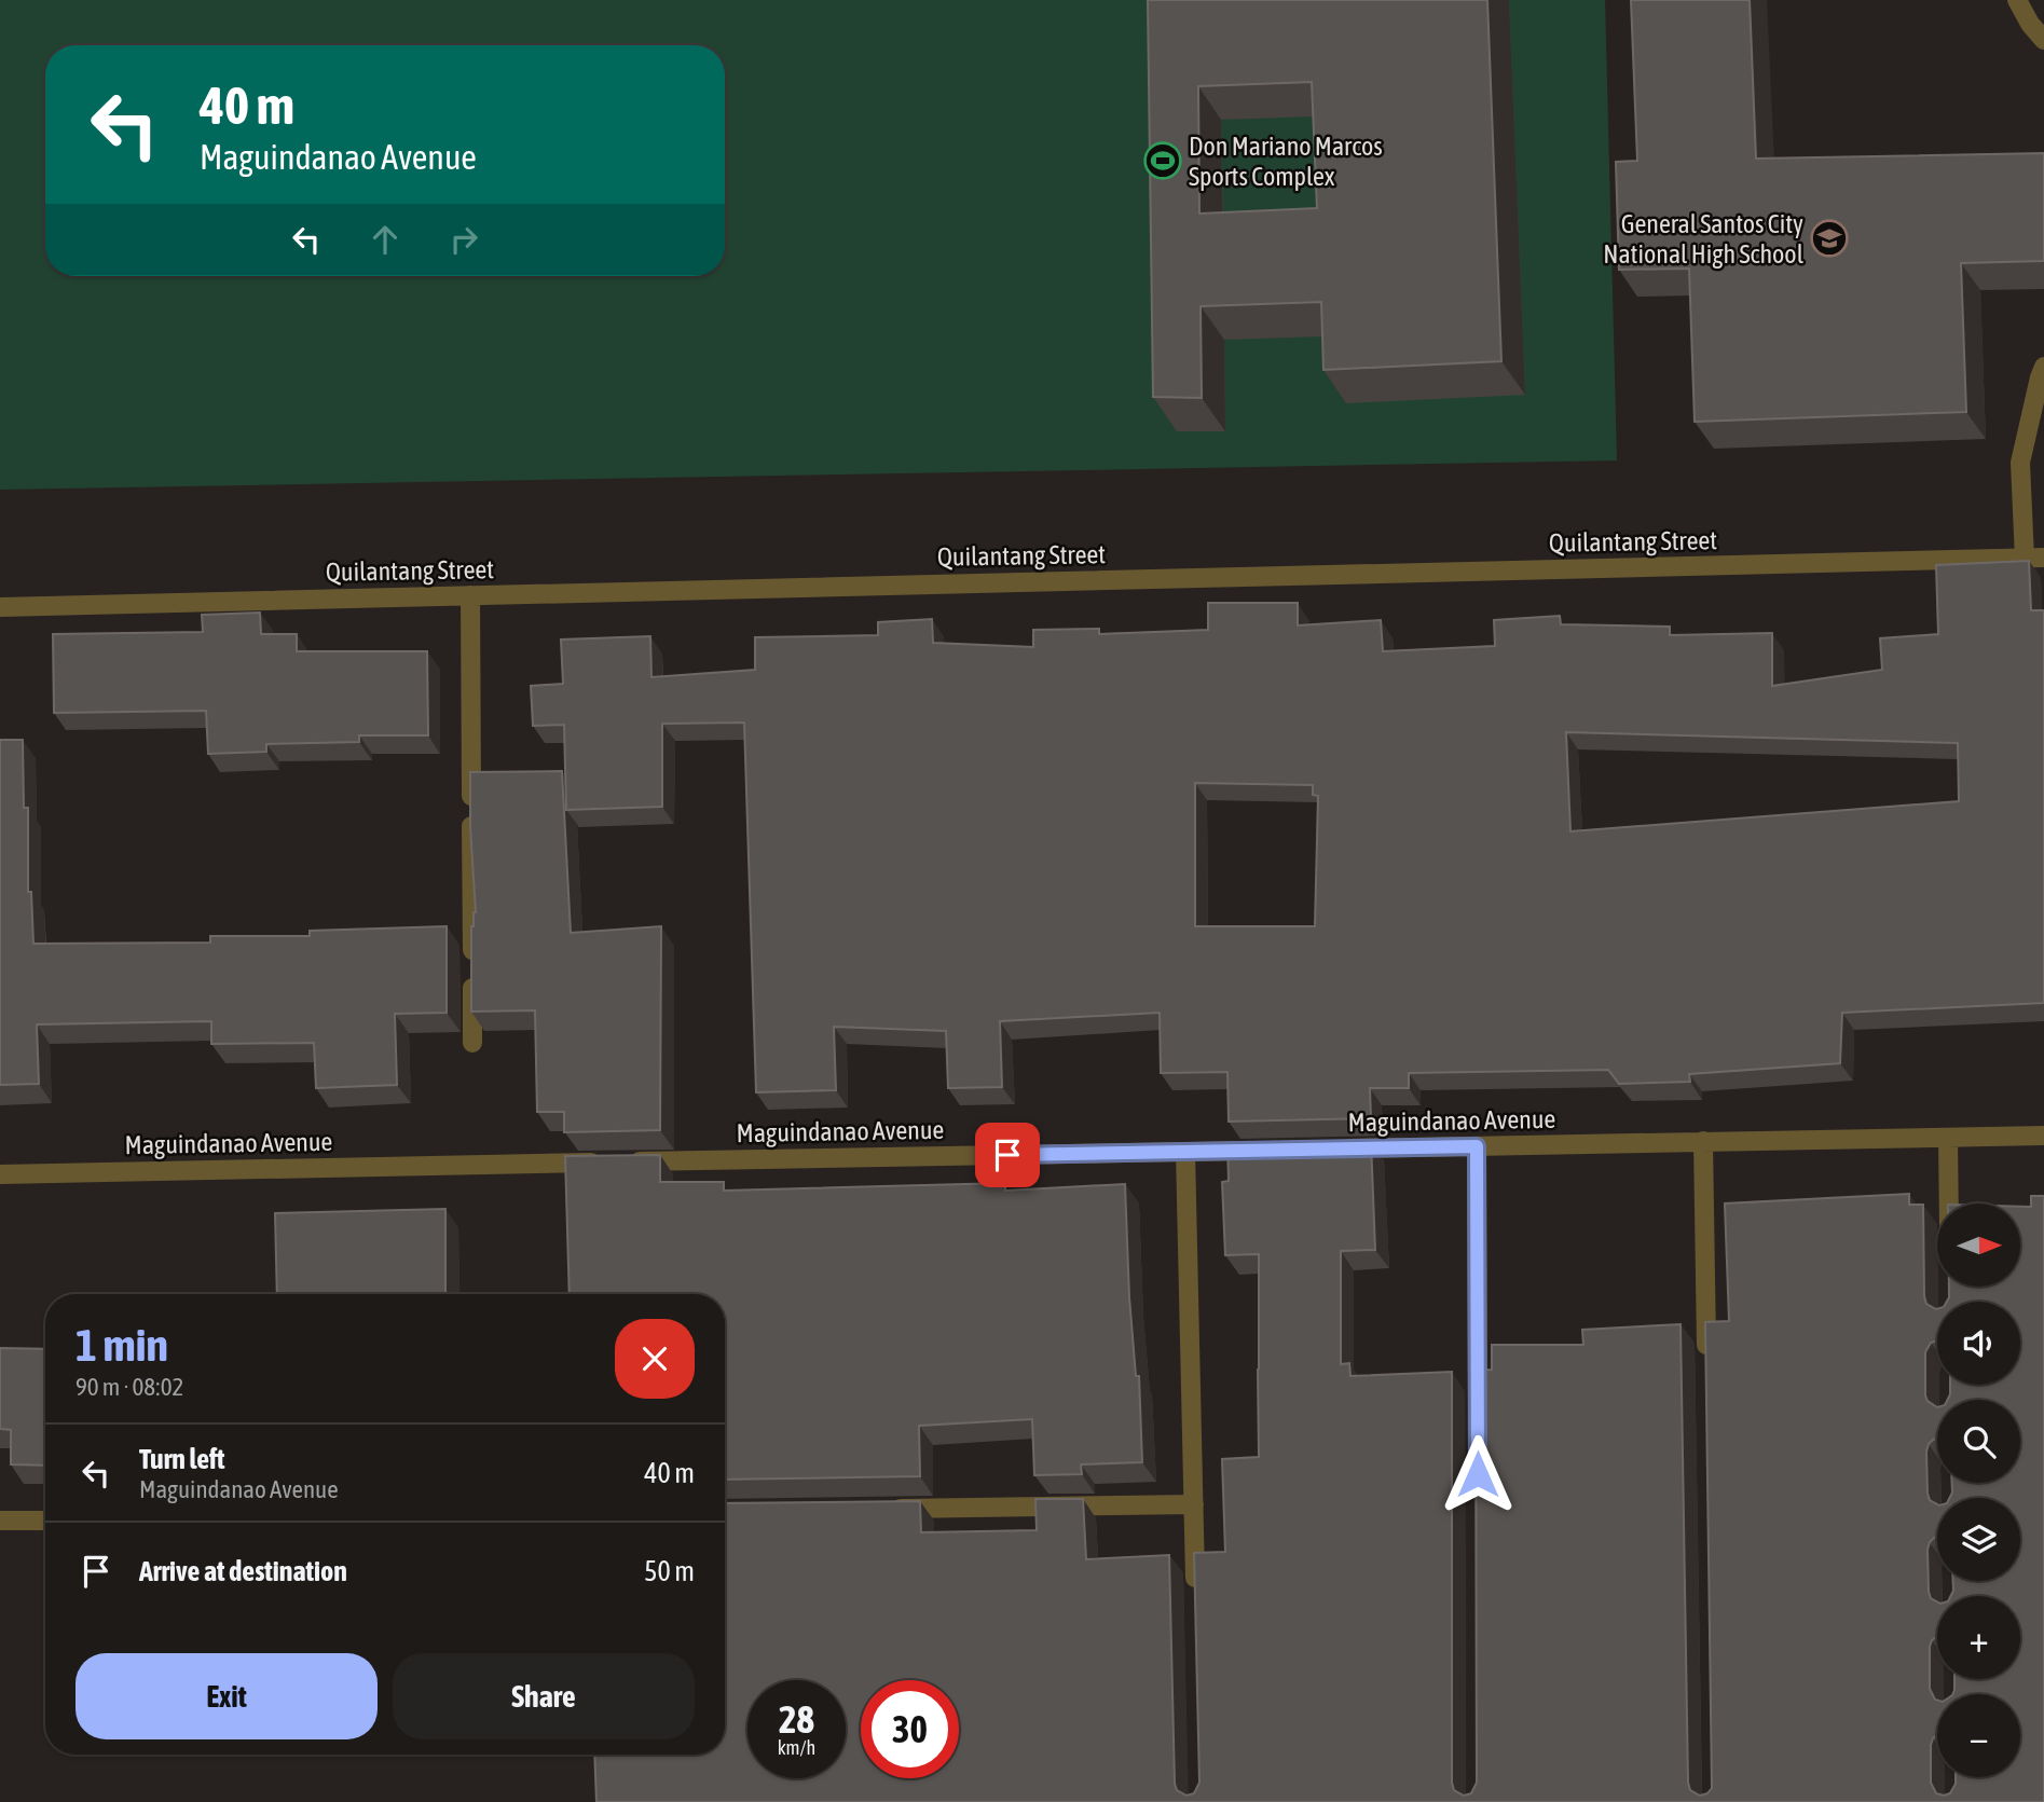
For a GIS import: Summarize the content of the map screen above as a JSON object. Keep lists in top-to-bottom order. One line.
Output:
{"streets":{"street":["Quilantang Street","Maguindanao Avenue"]},"places":{"sports":["Don Mariano Marcos Sports Complex"],"school or university":["General Santos City National High School"]},"north":"right","page":{"turn":["40 m","Maguindanao Avenue"],"map_buttons":["+","−"],"heading":["1 min","90 m · 08:02"],"list":[{"name":"Turn left","note":"Maguindanao Avenue","value":"40 m"},{"name":"Arrive at destination","value":"50 m"}],"buttons":["Exit","Share"],"speed":"28 km/h","limit":"30"}}
